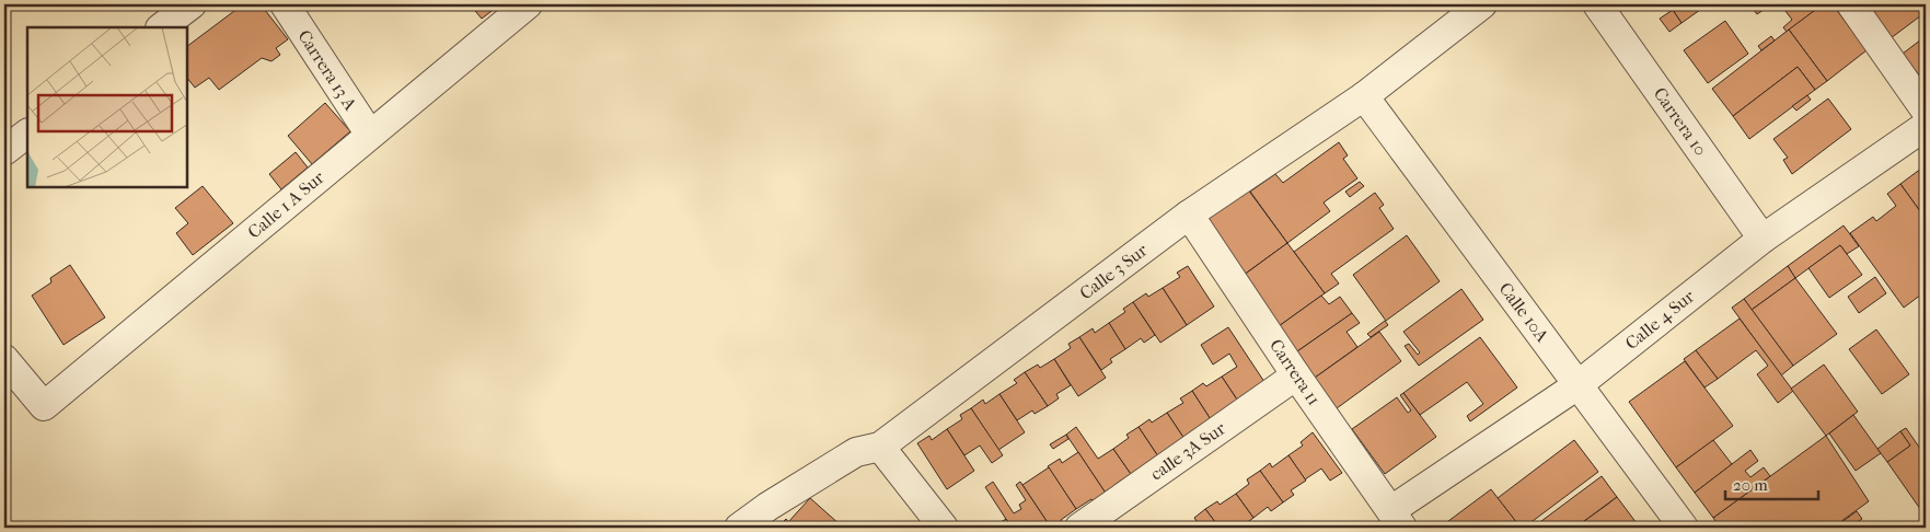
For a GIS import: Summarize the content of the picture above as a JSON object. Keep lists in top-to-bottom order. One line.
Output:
{"streets":{"street":["Carrera 13 A","Carrera 10","Calle 1 A Sur","Calle 3 Sur","Calle 10A","Calle 4 Sur","Carrera 11","calle 3A Sur"]},"crossings":[["Carrera 13 A","Calle 1 A Sur"],["Carrera 10","Calle 4 Sur"],["Calle 3 Sur","Calle 10A"],["Calle 3 Sur","Carrera 11"],["Calle 10A","Calle 4 Sur"],["Calle 4 Sur","Carrera 11"],["Carrera 11","calle 3A Sur"]],"scale_bar":"20 m"}
